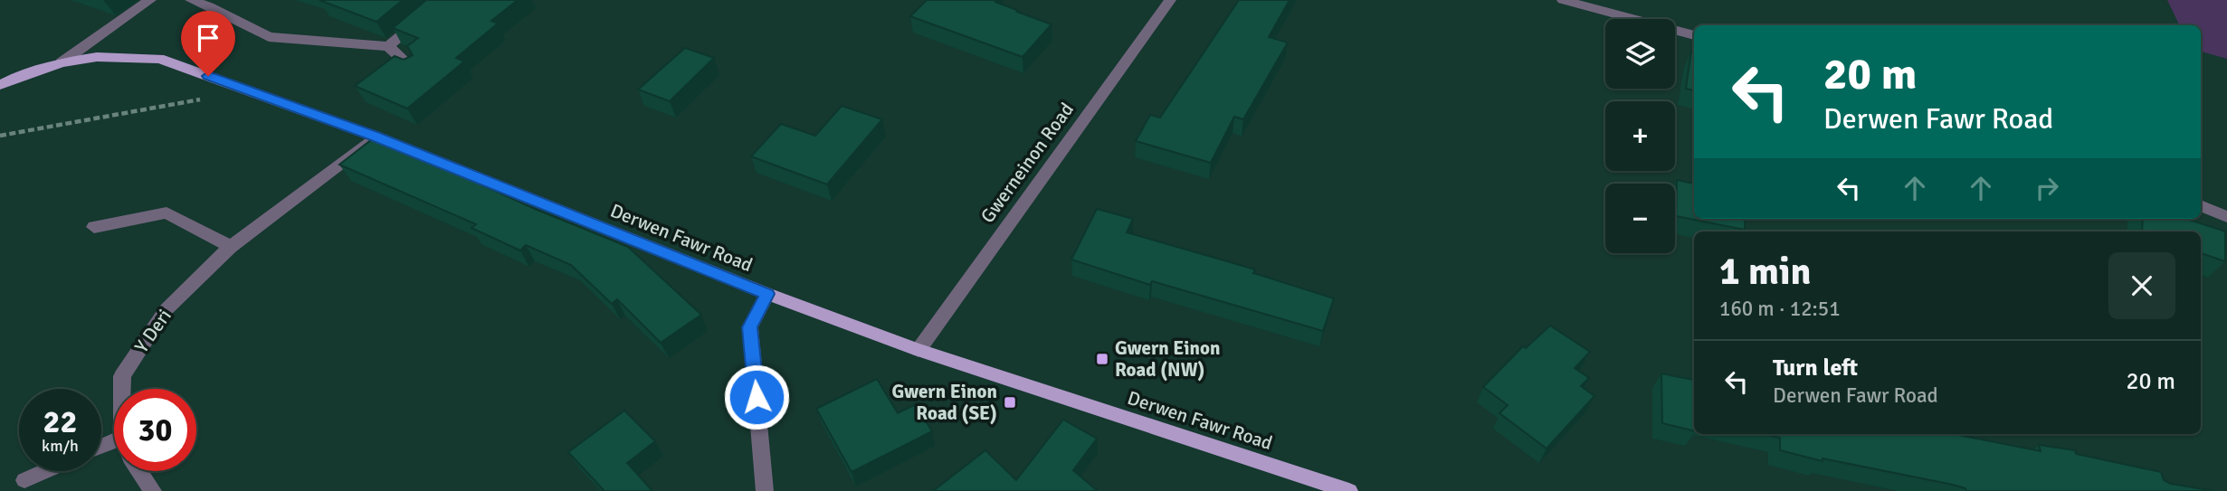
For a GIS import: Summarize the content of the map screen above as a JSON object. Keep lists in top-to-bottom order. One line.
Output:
{"streets":{"main road":["Derwen Fawr Road"],"street":["Gwerneinon Road","Y Deri"]},"crossings":[["Gwerneinon Road","Derwen Fawr Road"],["Derwen Fawr Road","Y Deri"]],"places":{"transit":["Gwern Einon Road (NW)","Gwern Einon Road (SE)"]},"page":{"map_buttons":["+","−"],"turn":["20 m","Derwen Fawr Road"],"heading":["1 min","160 m · 12:51"],"list":[{"name":"Turn left","note":"Derwen Fawr Road","value":"20 m"}],"speed":"22 km/h","limit":"30"}}
